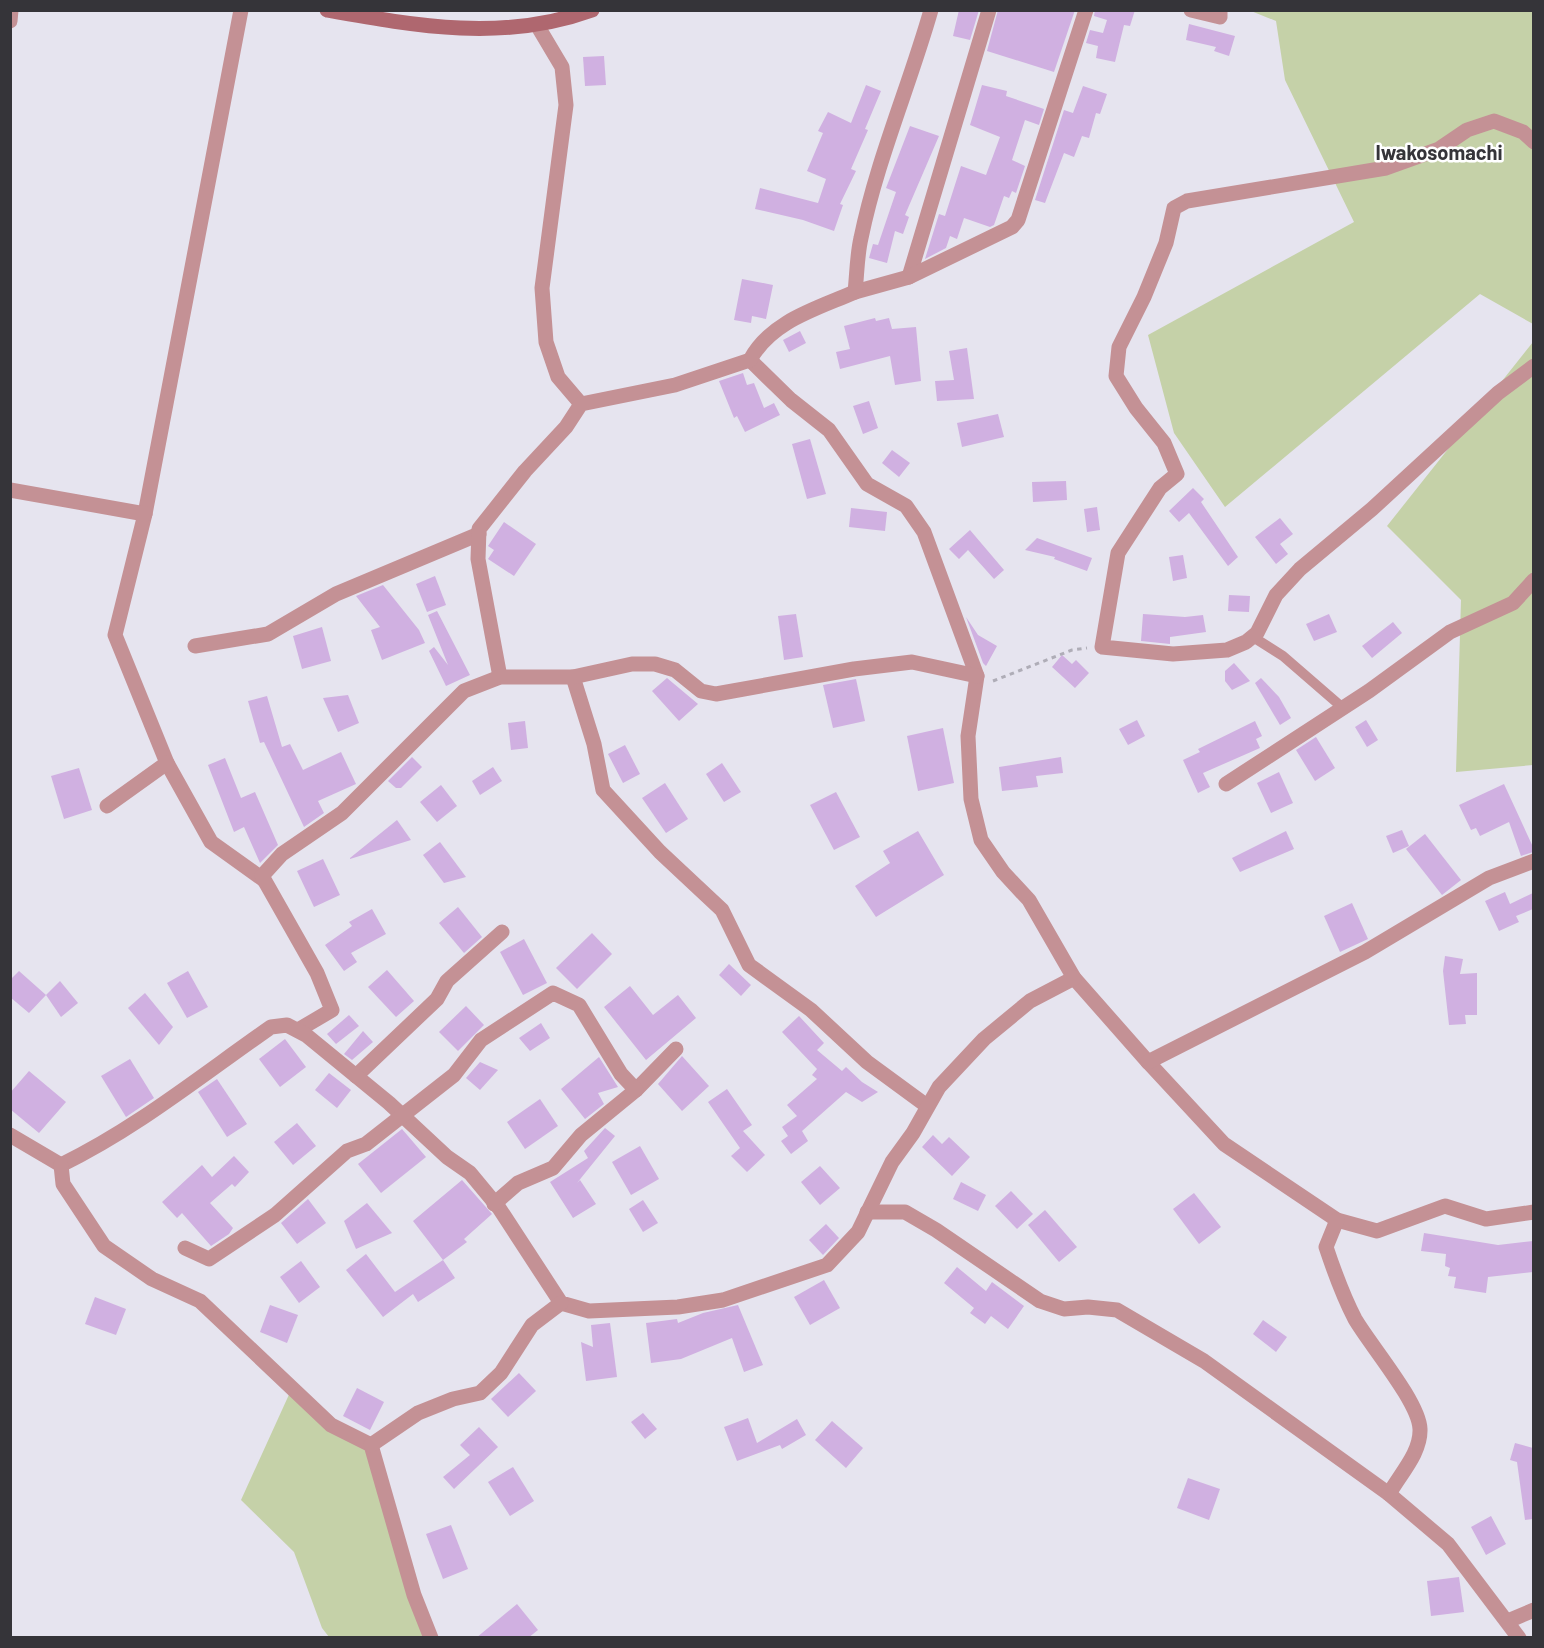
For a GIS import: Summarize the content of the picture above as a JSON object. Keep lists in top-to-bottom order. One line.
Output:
{"districts":["Iwakosomachi"]}
